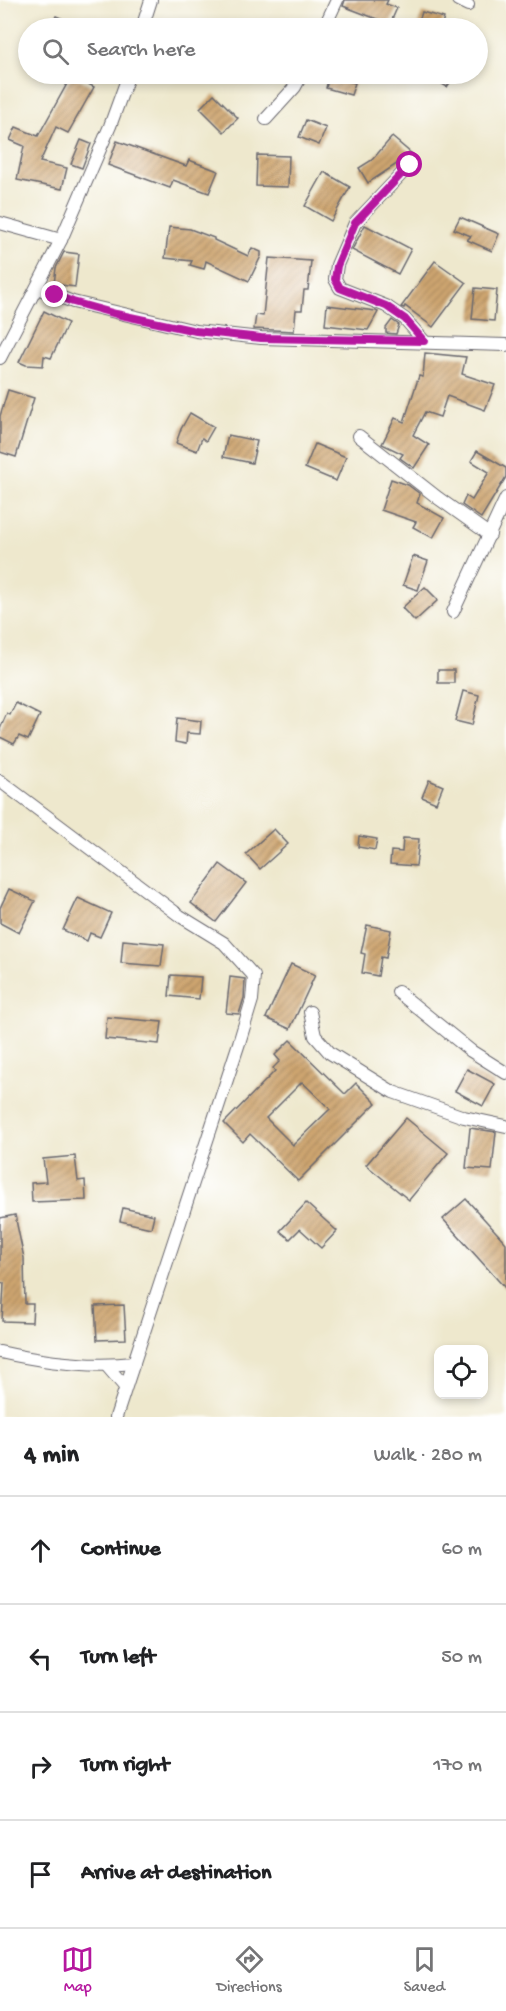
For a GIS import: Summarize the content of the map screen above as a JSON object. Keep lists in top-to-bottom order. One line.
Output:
{"page":{"search":"Search here","heading":["4 min","Walk · 280 m"],"list":[["Continue","60 m"],["Turn left","50 m"],["Turn right","170 m"],"Arrive at destination"],"nav":["Map","Directions","Saved"]}}
